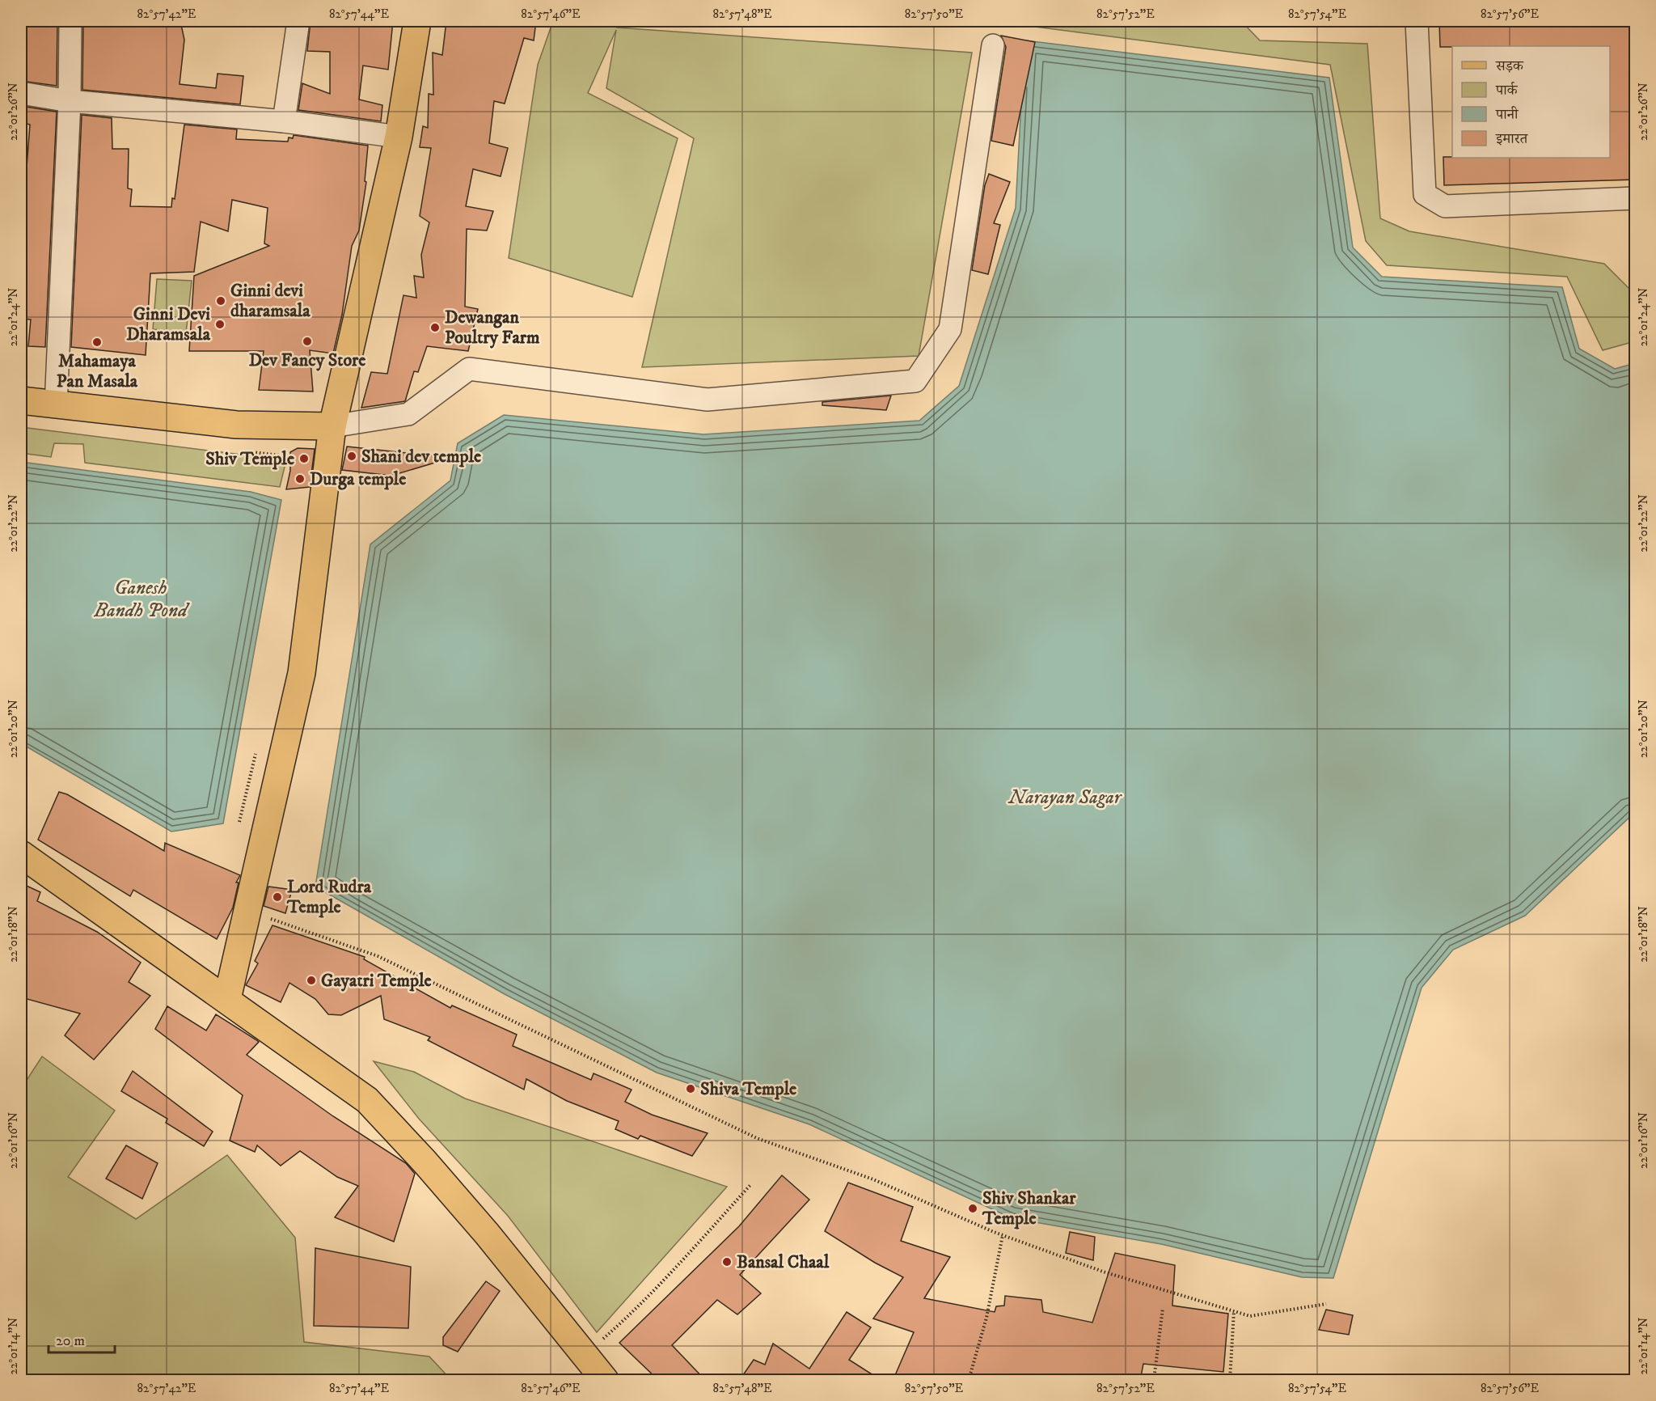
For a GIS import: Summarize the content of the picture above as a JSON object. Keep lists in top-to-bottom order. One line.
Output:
{"water":["Ganesh Bandh Pond","Narayan Sagar"],"places":["Ginni devi dharamsala","Ginni Devi Dharamsala","Dewangan Poultry Farm","Dev Fancy Store","Mahamaya Pan Masala","Shani dev temple","Shiv Temple","Durga temple","Lord Rudra Temple","Gayatri Temple","Shiva Temple","Shiv Shankar Temple","Bansal Chaal"],"legend":["सड़क","पार्क","पानी","इमारत"],"scale_bar":"20 m","coordinates":["82°57'42\"E","82°57'44\"E","82°57'46\"E","82°57'48\"E","82°57'50\"E","82°57'52\"E","82°57'54\"E","82°57'56\"E","22°01'26\"N","22°01'24\"N","22°01'22\"N","22°01'20\"N","22°01'18\"N","22°01'16\"N","22°01'14\"N"]}
